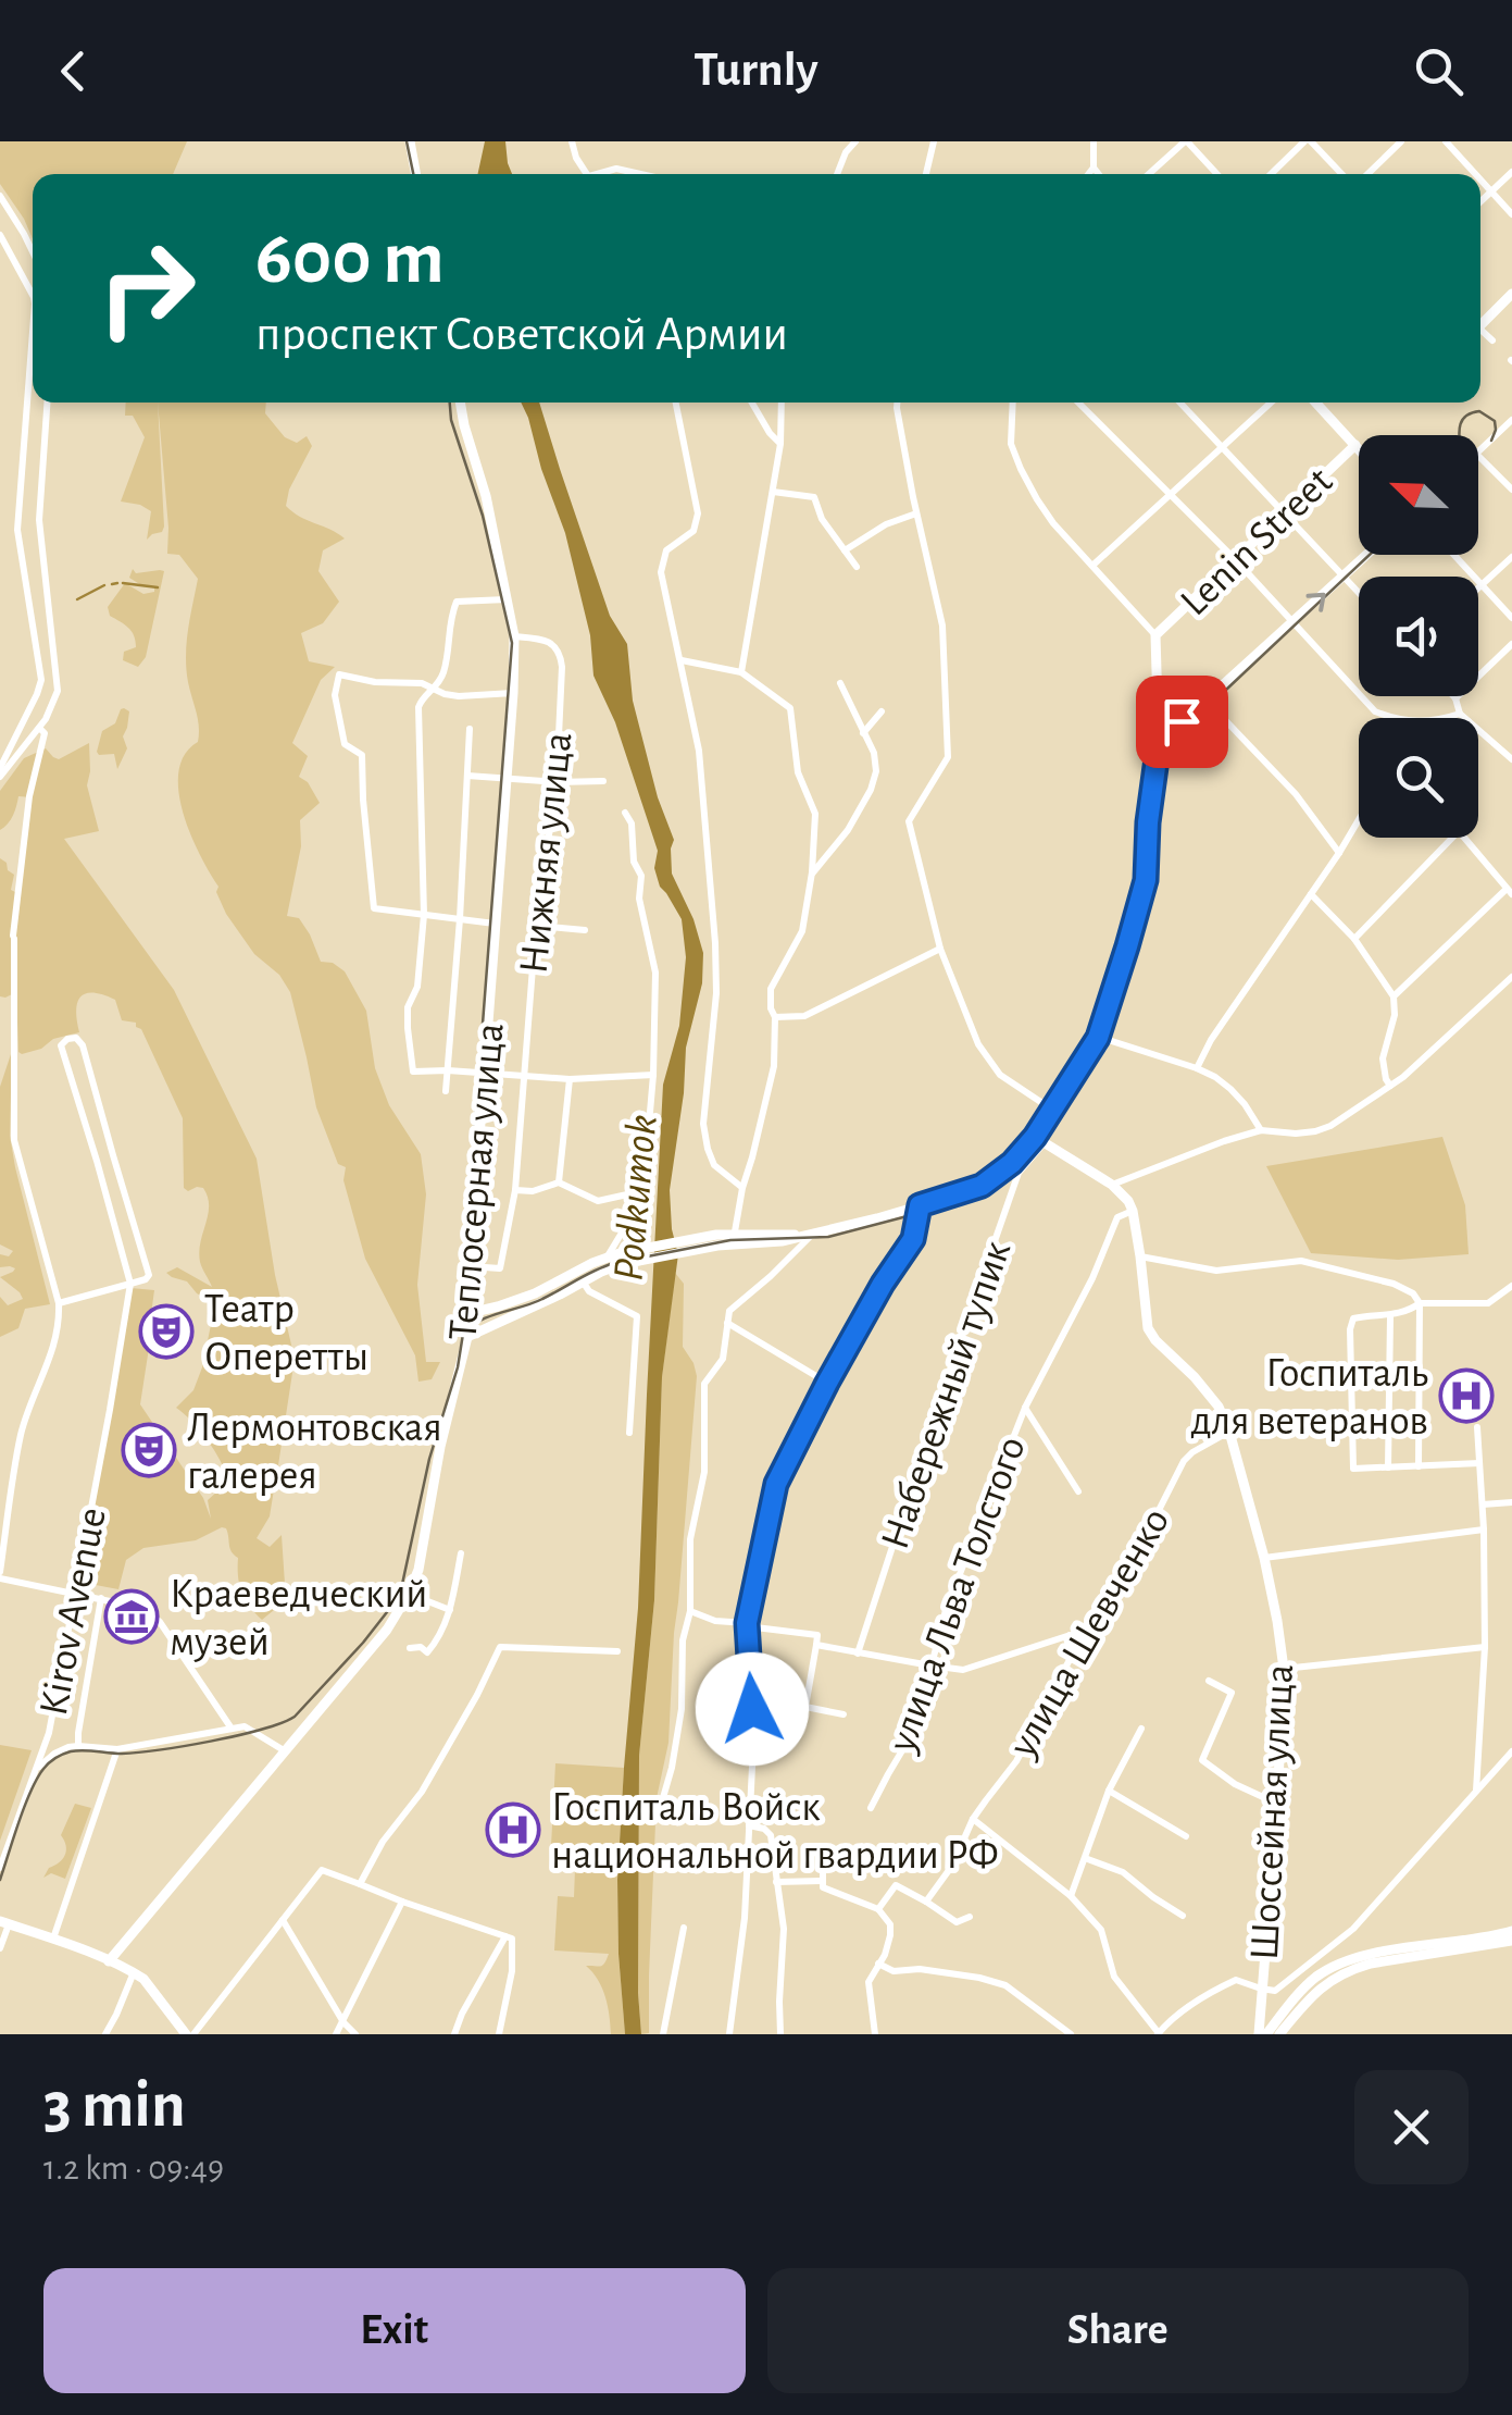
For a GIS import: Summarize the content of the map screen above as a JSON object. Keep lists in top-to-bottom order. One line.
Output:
{"streets":{"main road":["Lenin Street","Теплосерная улица","Шоссейная улица"],"street":["Нижняя улица","Набережный тупик","улица Льва Толстого","Kirov Avenue","улица Шевченко"]},"crossings":[["Нижняя улица","Теплосерная улица"],["Набережный тупик","Шоссейная улица"],["улица Льва Толстого","Шоссейная улица"],["улица Шевченко","Шоссейная улица"]],"water":["Podkumok"],"places":{"theatre":["Театр Оперетты","Лермонтовская галерея"],"hospital":["Госпиталь для ветеранов","Госпиталь Войск национальной гвардии РФ"],"museum":["Краеведческий музей"]},"north":"top left","page":{"header":"Turnly","turn":["600 m","проспект Советской Армии"],"heading":["3 min","1.2 km · 09:49"],"buttons":["Exit","Share"]}}
